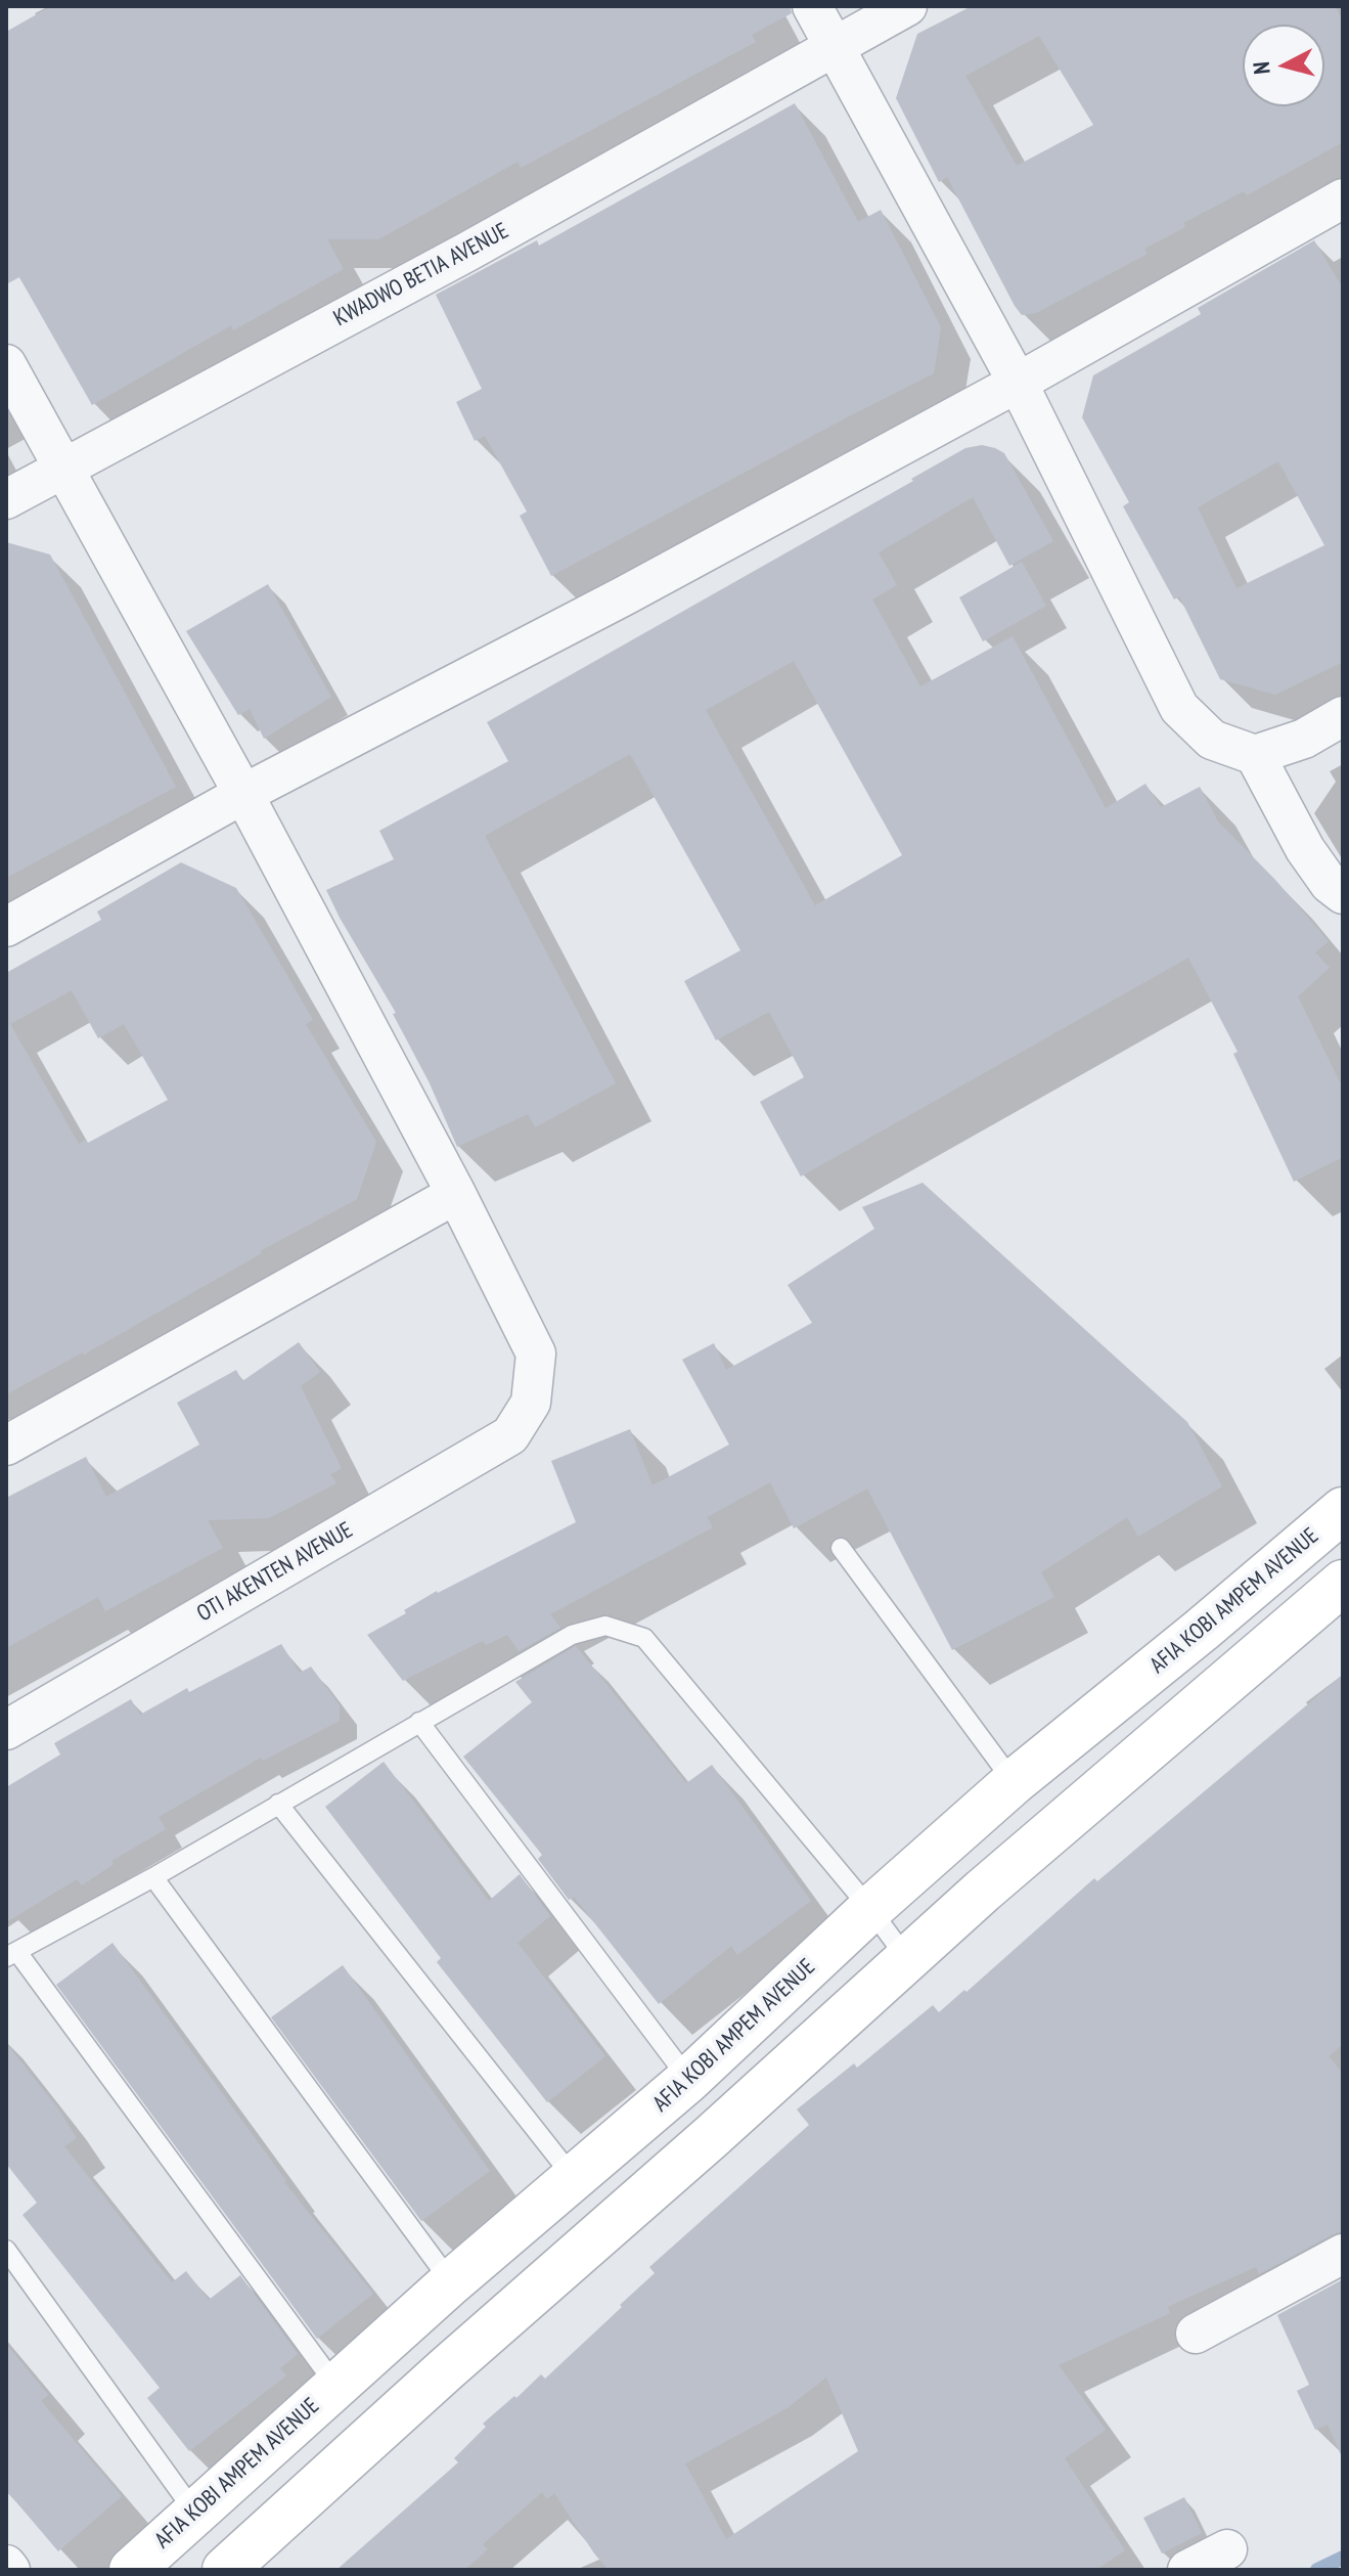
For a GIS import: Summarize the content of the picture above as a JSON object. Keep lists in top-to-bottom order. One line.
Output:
{"streets":{"main road":["AFIA KOBI AMPEM AVENUE"],"street":["KWADWO BETIA AVENUE","OTI AKENTEN AVENUE"]},"north":"left"}
